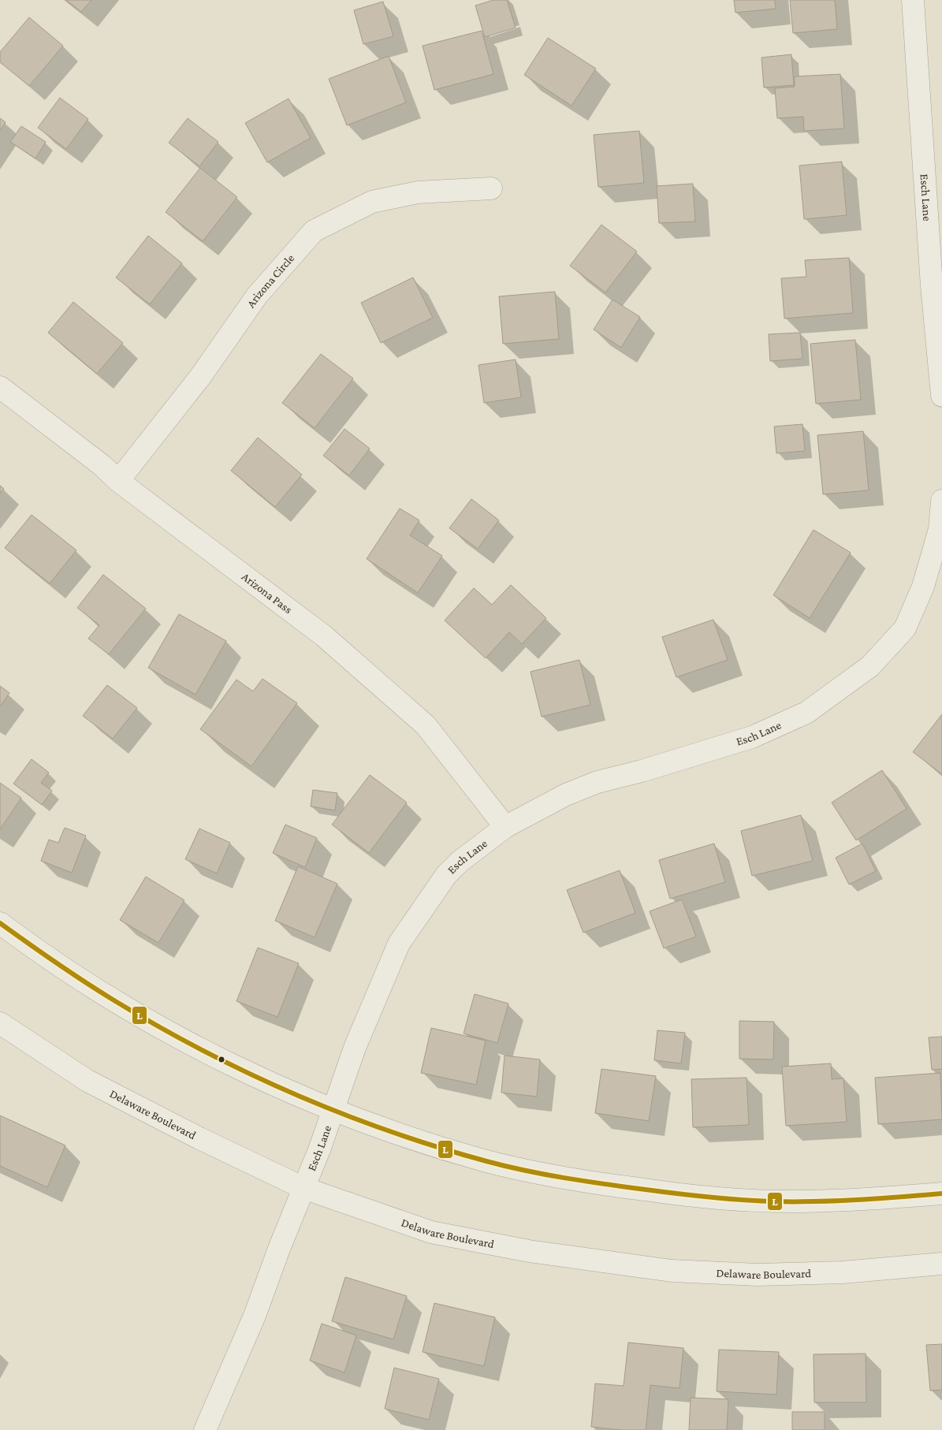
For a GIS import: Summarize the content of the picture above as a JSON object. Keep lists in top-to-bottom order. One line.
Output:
{"streets":{"street":["Esch Lane","Arizona Circle","Arizona Pass","Delaware Boulevard"]},"crossings":[["Esch Lane","Arizona Pass"],["Esch Lane","Delaware Boulevard"],["Arizona Circle","Arizona Pass"]],"lines":["transit line L"]}
